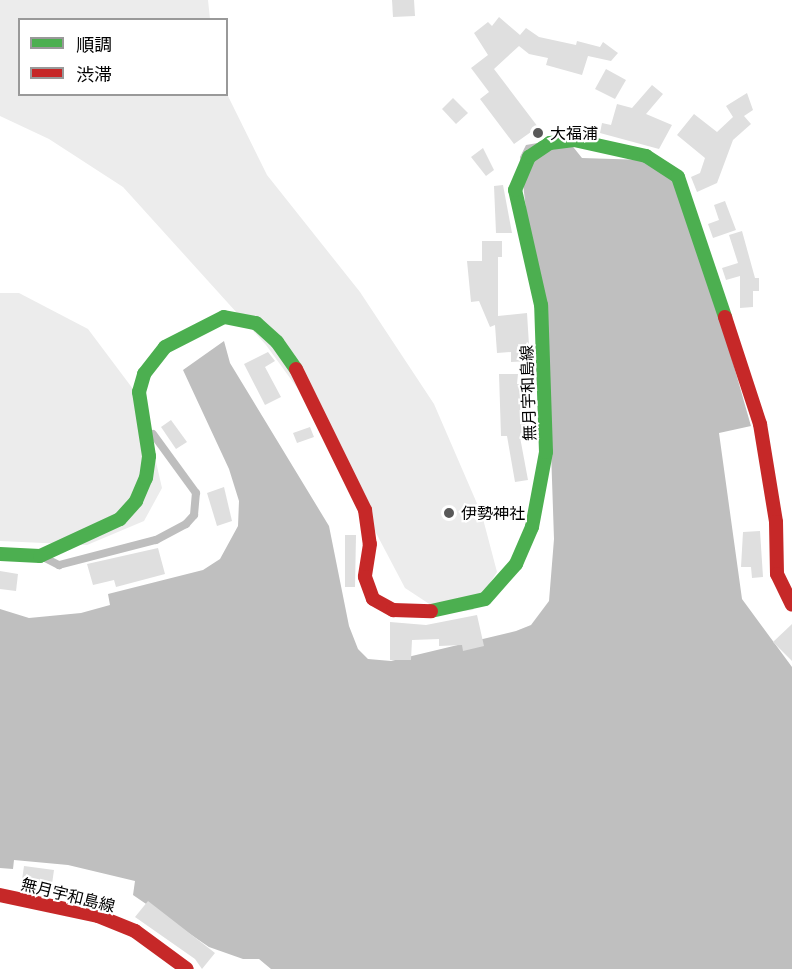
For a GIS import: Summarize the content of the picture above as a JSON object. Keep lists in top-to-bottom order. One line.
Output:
{"streets":{"main road":["無月宇和島線"]},"places":["大福浦","伊勢神社"],"legend":["順調","渋滞"]}
